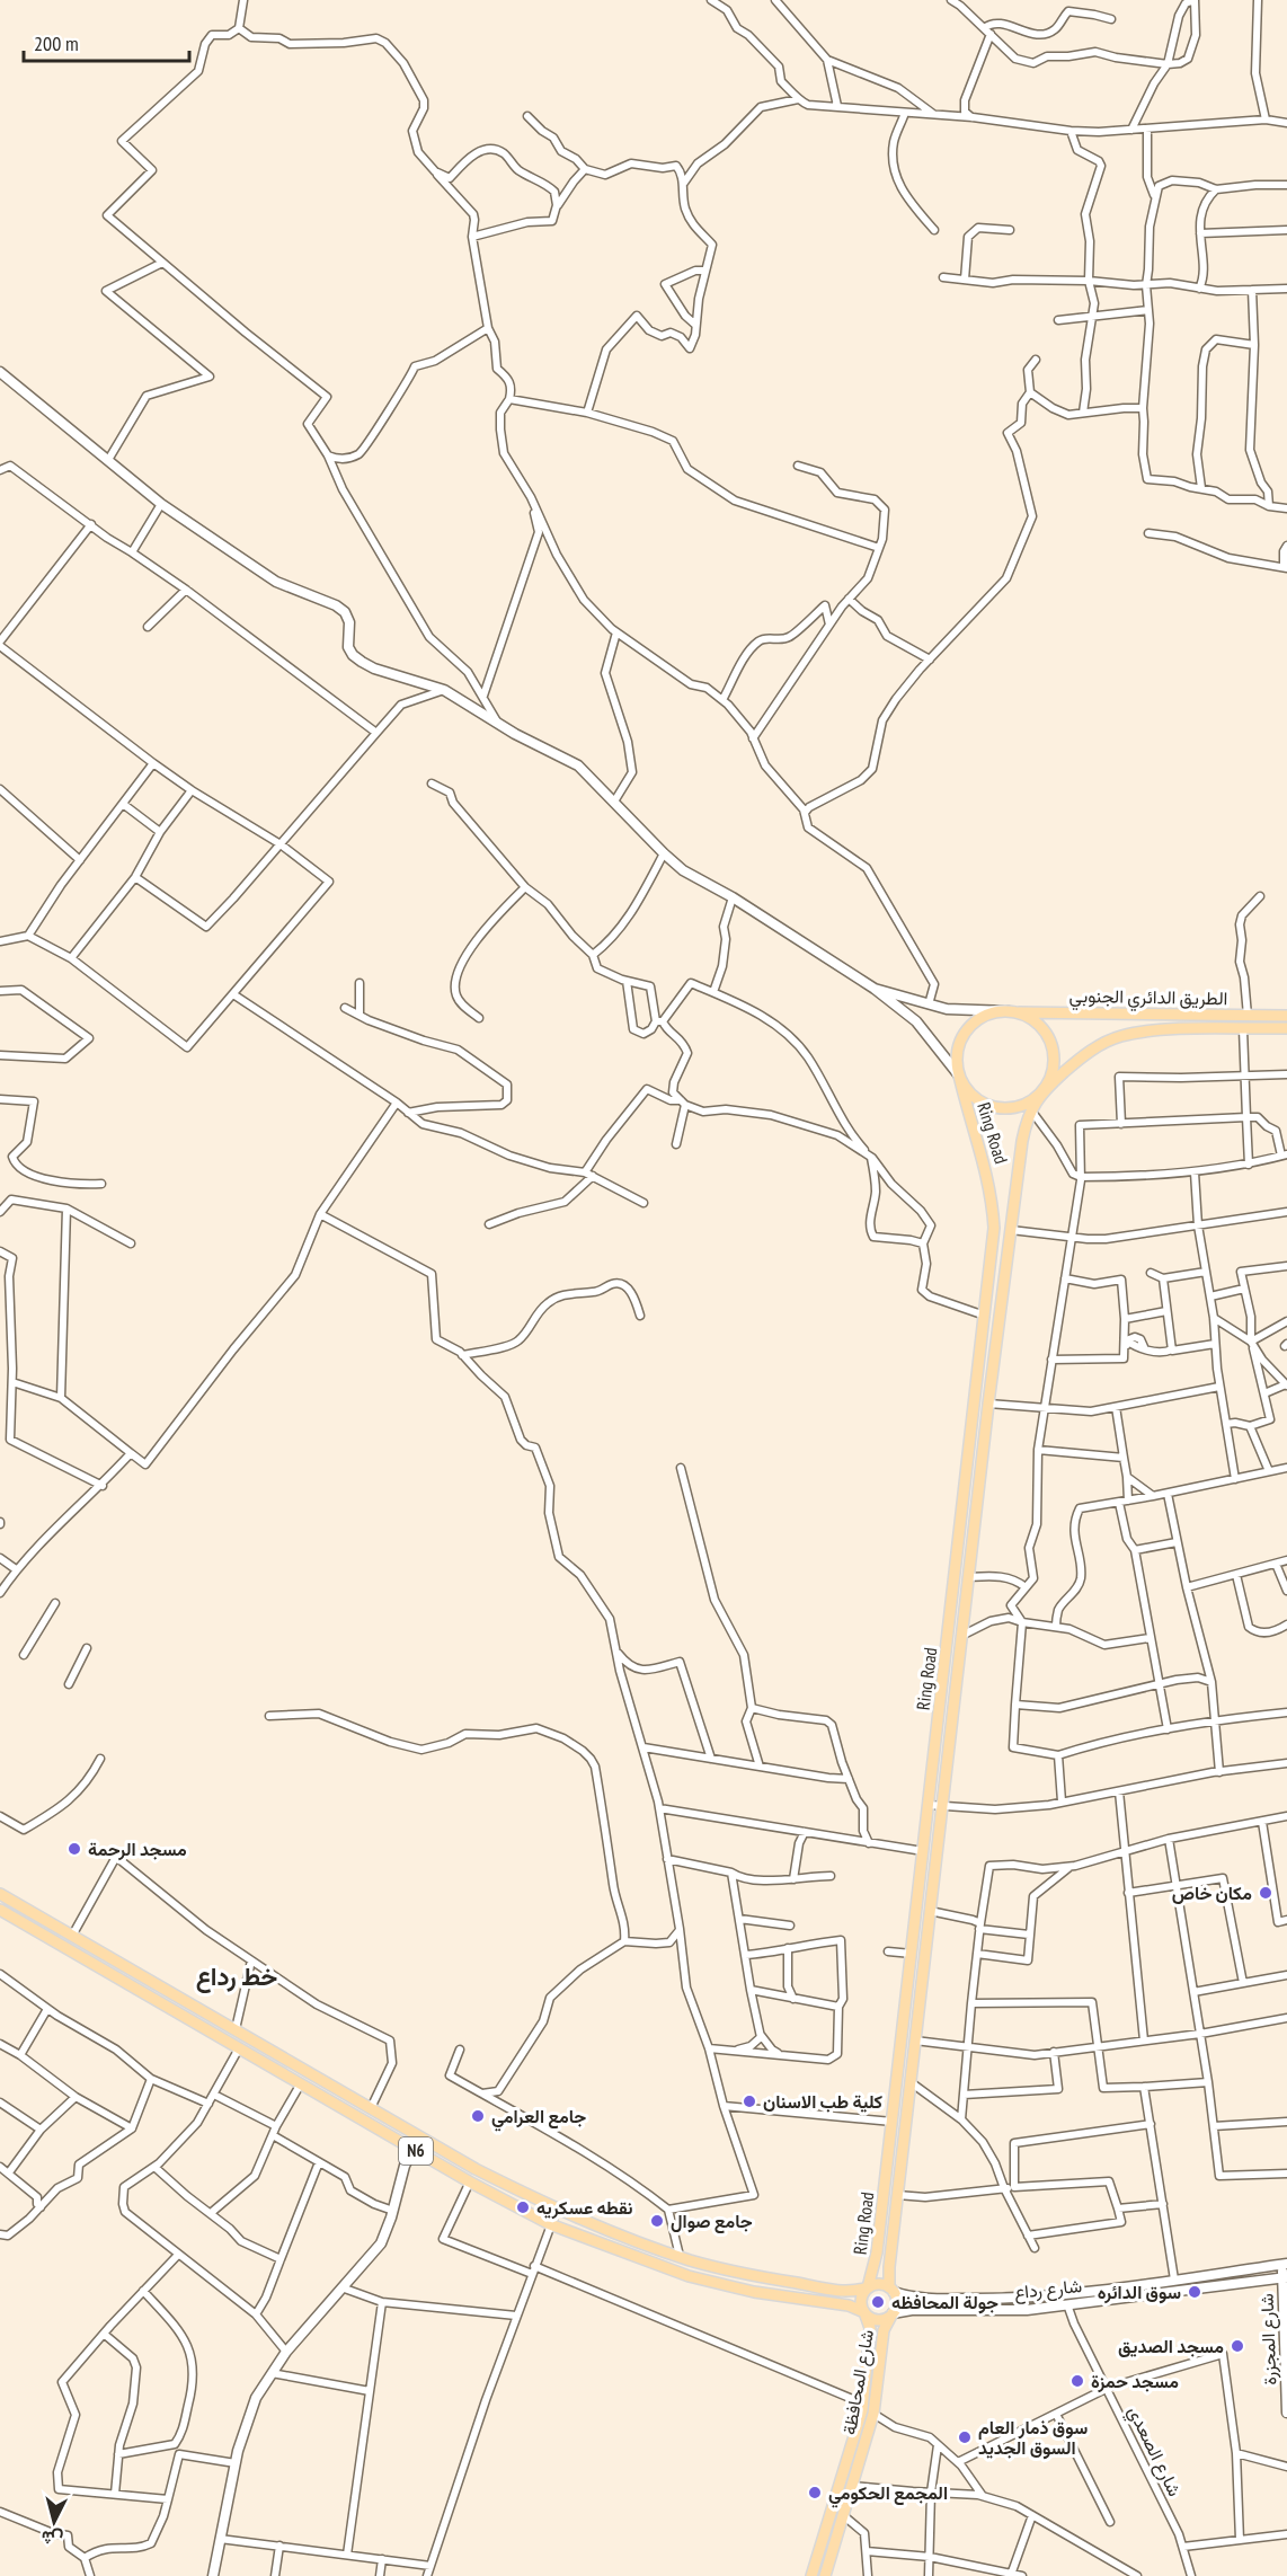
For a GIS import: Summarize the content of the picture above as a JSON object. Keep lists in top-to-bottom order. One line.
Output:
{"streets":{"main road":["الطريق الدائري الجنوبي","Ring Road","N6","شارع المحافظة"],"street":["شارع رداع","شارع المجزرة","شارع الصعدي"]},"crossings":[["الطريق الدائري الجنوبي","Ring Road"],["Ring Road","N6"],["Ring Road","شارع رداع"],["Ring Road","شارع المحافظة"],["N6","شارع رداع"],["N6","شارع المحافظة"],["شارع رداع","شارع المجزرة"],["شارع رداع","شارع المحافظة"],["شارع رداع","شارع الصعدي"]],"districts":["خط رداع"],"places":["مسجد الرحمة","مكان خاص","كلية طب الاسنان","جامع العرامي","نقطه عسكريه","جامع صوال","سوق الدائره","جولة المحافظه","مسجد الصديق","مسجد حمزة","سوق ذمار العام السوق الجديد","المجمع الحكومي"],"scale_bar":"200 m","north":"bottom"}
